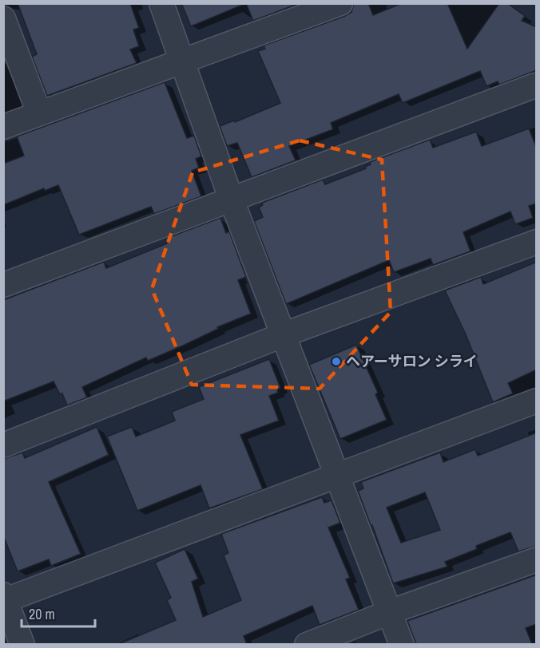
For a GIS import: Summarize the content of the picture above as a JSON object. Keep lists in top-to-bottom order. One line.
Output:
{"places":["ヘアーサロン シライ"],"scale_bar":"20 m"}
